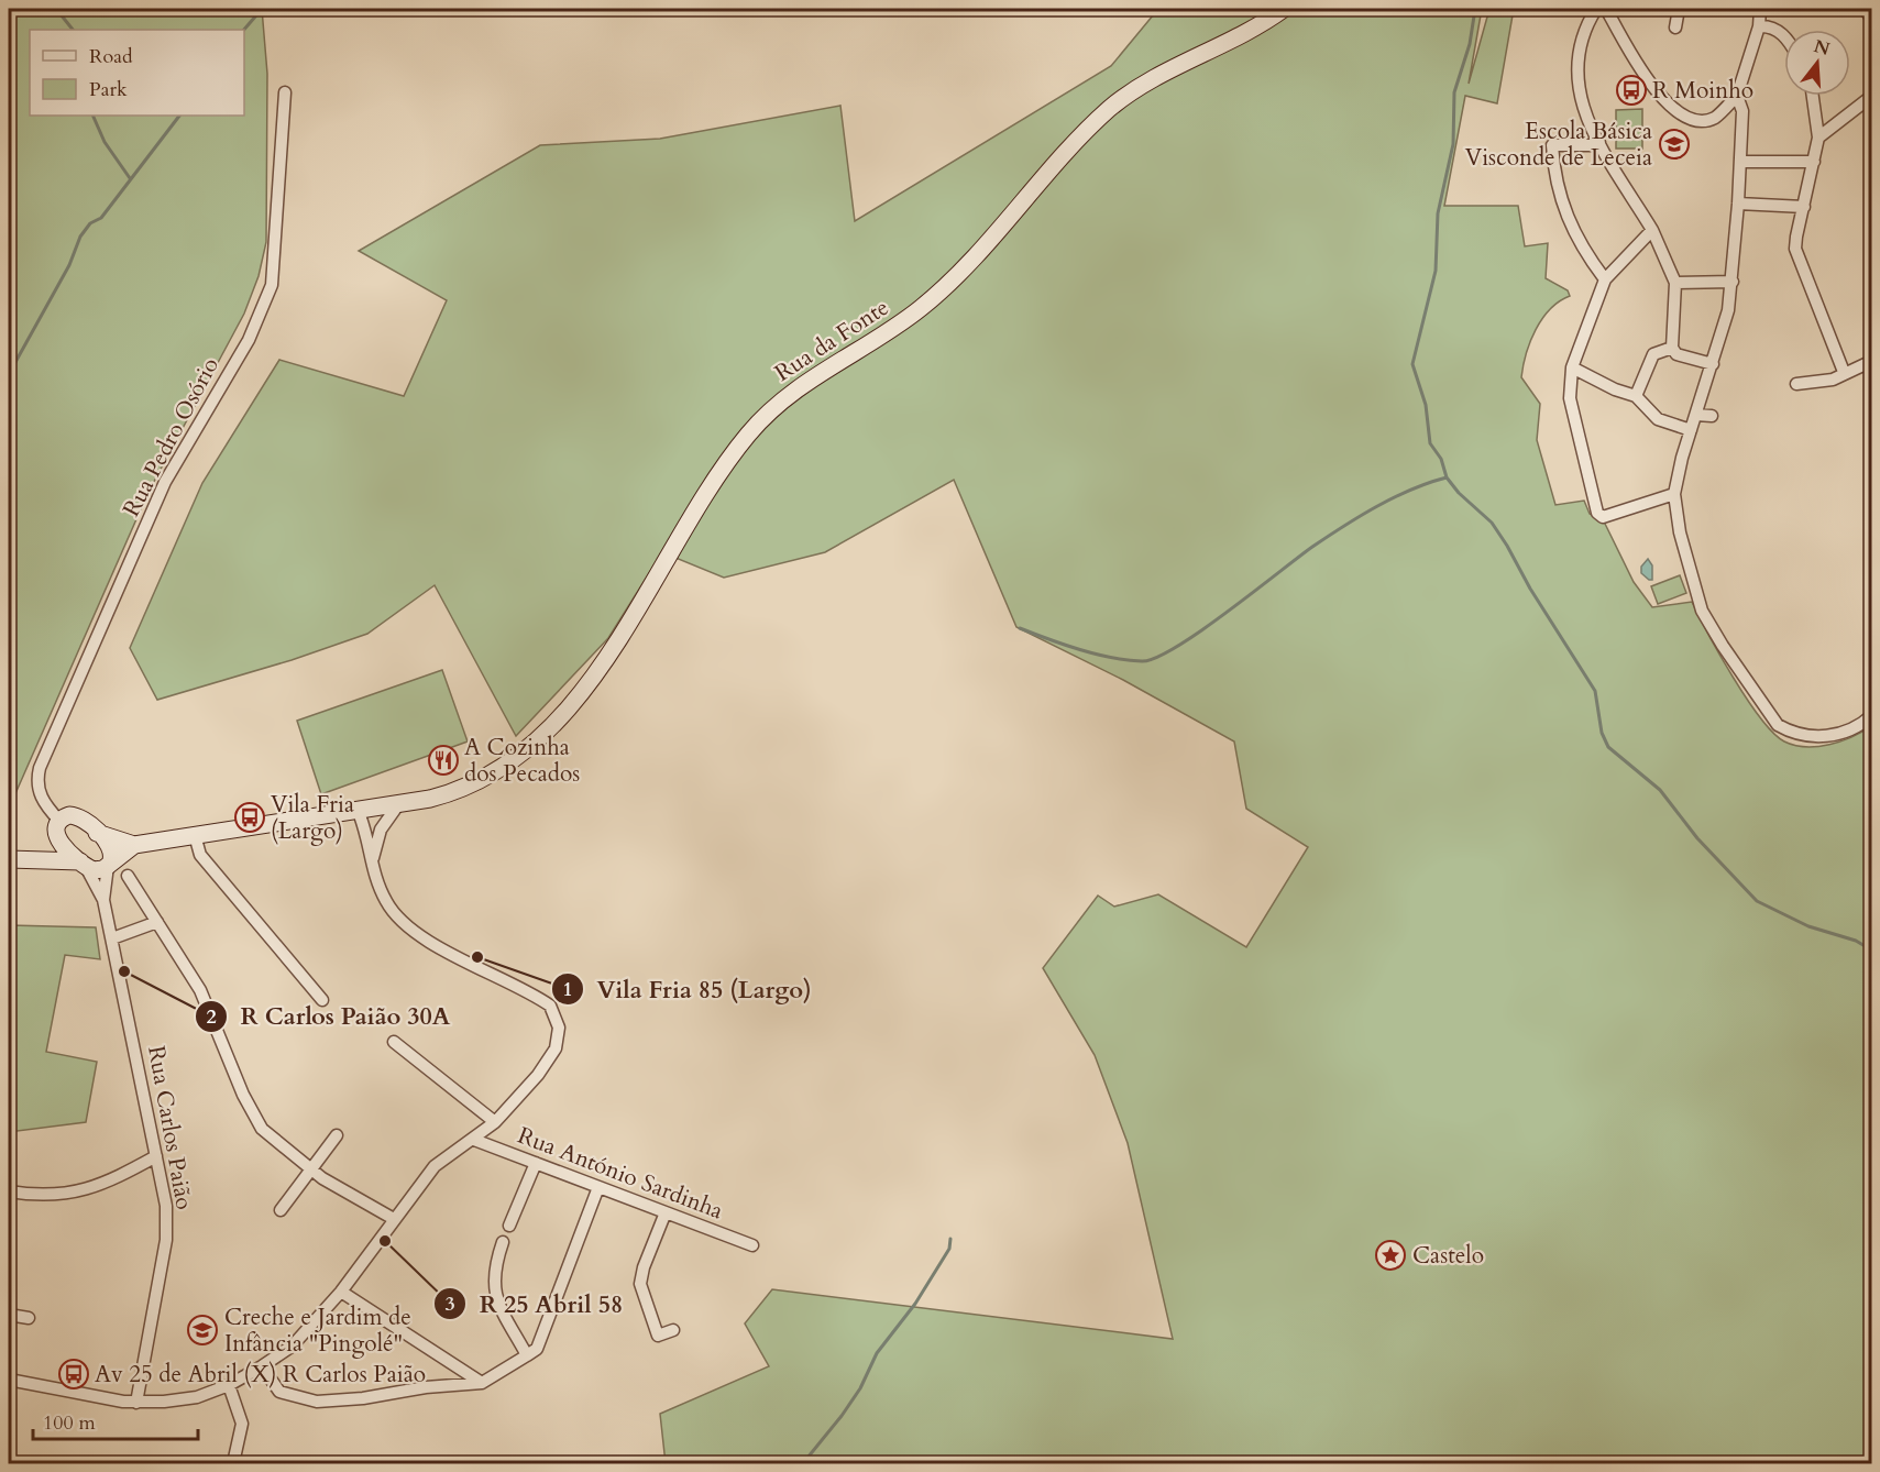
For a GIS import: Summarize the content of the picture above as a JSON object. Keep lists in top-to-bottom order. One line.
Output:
{"streets":{"main road":["Rua da Fonte"],"street":["Rua Pedro Osório","Rua Carlos Paião","Rua António Sardinha"]},"places":{"bus stop":["R Moinho","Vila Fria (Largo)","Av 25 de Abril (X) R Carlos Paião"],"school or university":["Escola Básica Visconde de Leceia","Creche e Jardim de Infância \"Pingolé\""],"restaurant":["A Cozinha dos Pecados"],"other":["Vila Fria 85 (Largo)","R Carlos Paião 30A","R 25 Abril 58"],"place":["Castelo"]},"legend":["Road","Park"],"scale_bar":"100 m","north":"top"}
